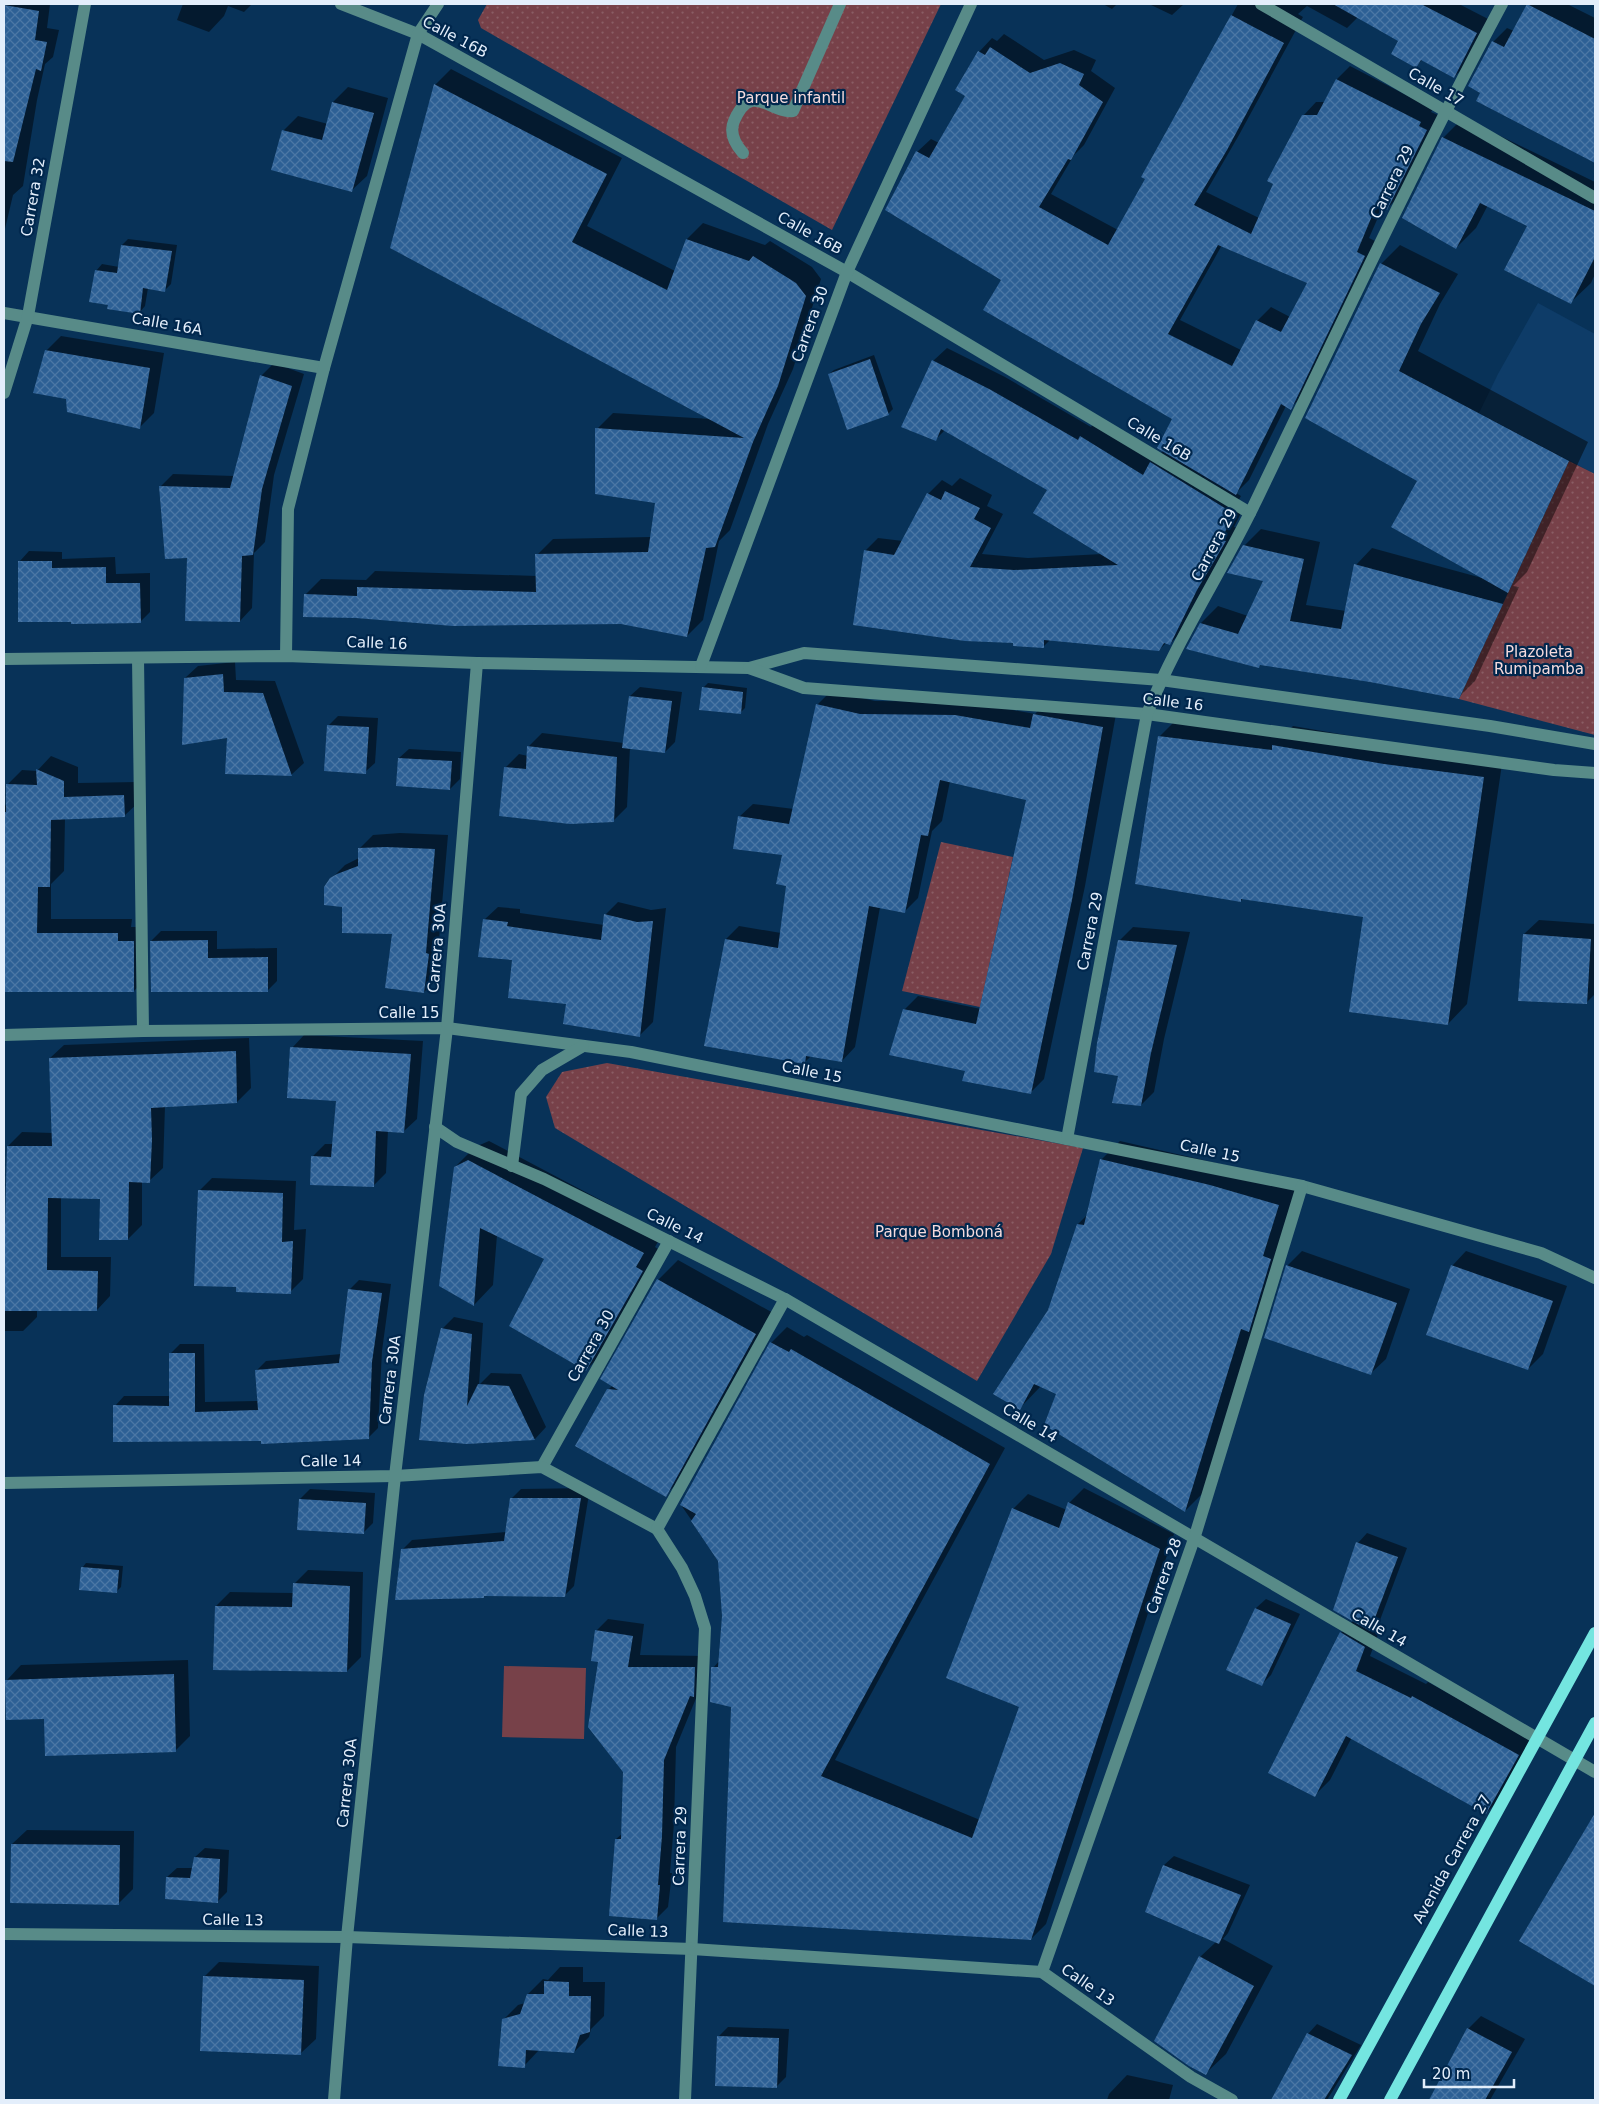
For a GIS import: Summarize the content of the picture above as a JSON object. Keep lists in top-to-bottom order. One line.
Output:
{"streets":{"main road":["Avenida Carrera 27"],"street":["Calle 16B","Calle 17","Carrera 29","Carrera 32","Calle 16A","Carrera 30","Calle 16","Carrera 30A","Calle 15","Calle 14","Carrera 28","Calle 13"]},"crossings":[["Calle 16B","Carrera 29"],["Calle 16B","Carrera 30"],["Calle 17","Carrera 29"],["Carrera 29","Calle 16"],["Carrera 29","Calle 15"],["Carrera 29","Calle 13"],["Carrera 32","Calle 16A"],["Carrera 30","Calle 16"],["Carrera 30","Calle 14"],["Calle 16","Carrera 30A"],["Carrera 30A","Calle 15"],["Carrera 30A","Calle 14"],["Carrera 30A","Calle 13"],["Calle 15","Carrera 28"],["Calle 14","Carrera 28"],["Calle 14","Avenida Carrera 27"],["Carrera 28","Calle 13"]],"parks":["Parque infantil","Plazoleta Rumipamba","Parque Bomboná"],"scale_bar":"20 m"}
